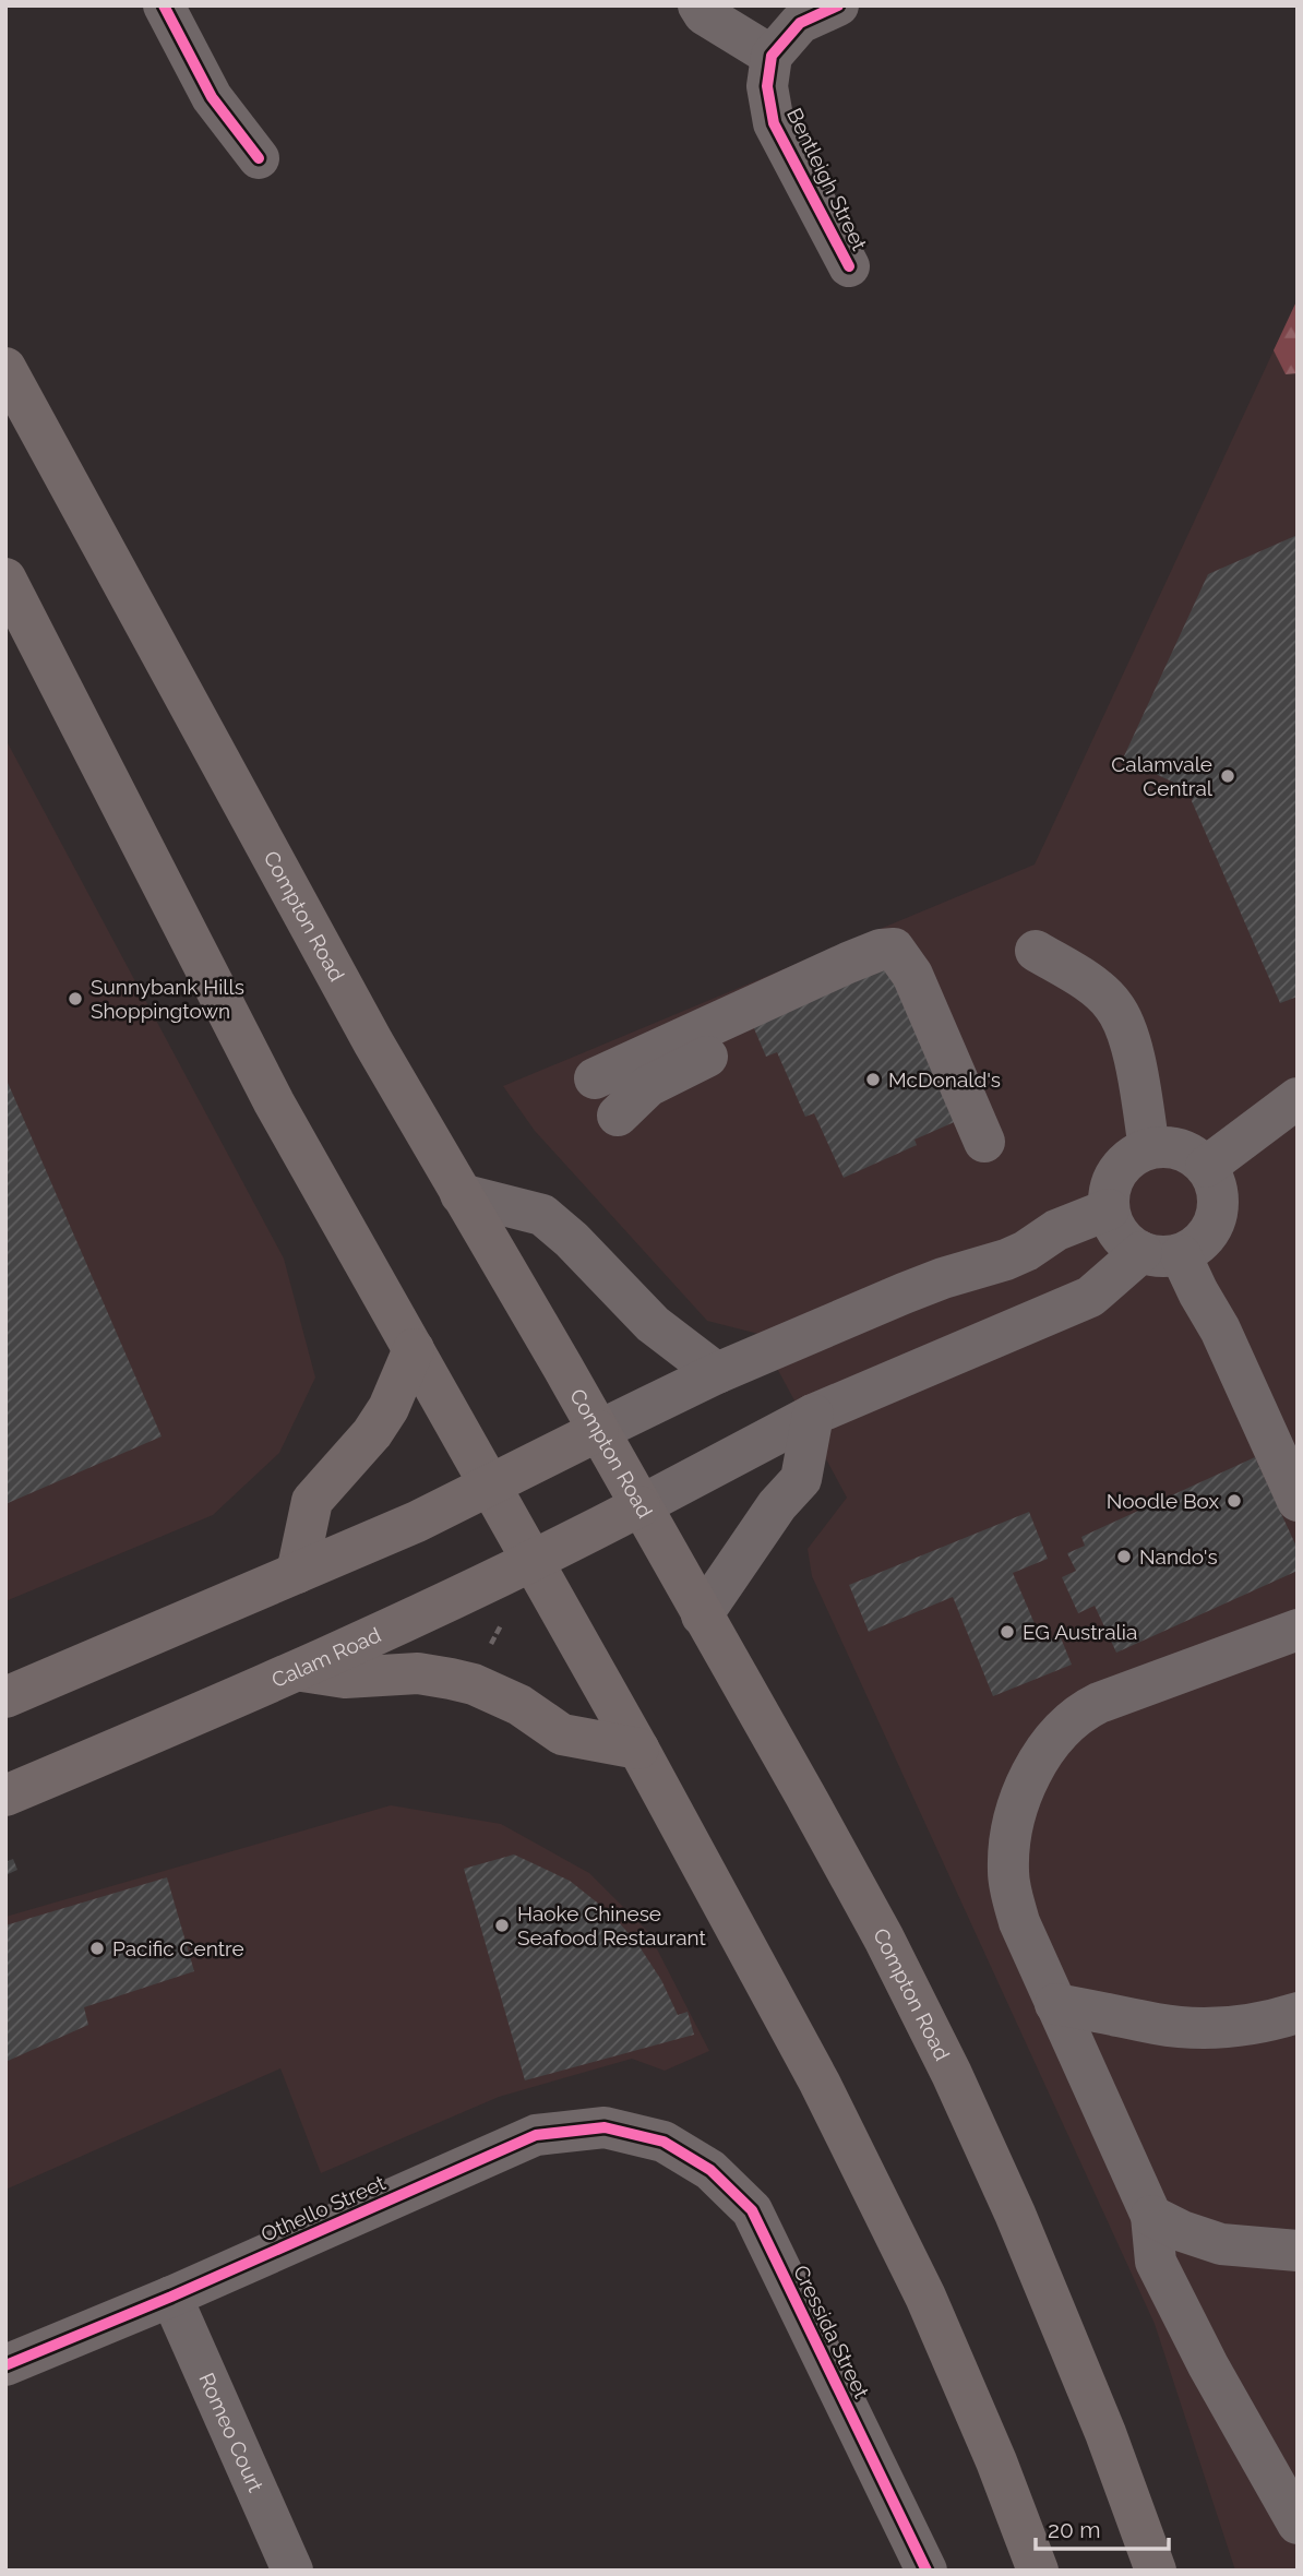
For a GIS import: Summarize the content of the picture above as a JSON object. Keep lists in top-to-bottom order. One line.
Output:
{"streets":{"main road":["Compton Road","Calam Road"],"street":["Bentleigh Street","Othello Street","Cressida Street","Romeo Court"]},"crossings":[["Compton Road","Calam Road"],["Othello Street","Cressida Street"],["Othello Street","Romeo Court"]],"places":["Calamvale Central","Sunnybank Hills Shoppingtown","McDonald's","Noodle Box","Nando's","EG Australia","Haoke Chinese Seafood Restaurant","Pacific Centre"],"scale_bar":"20 m"}
